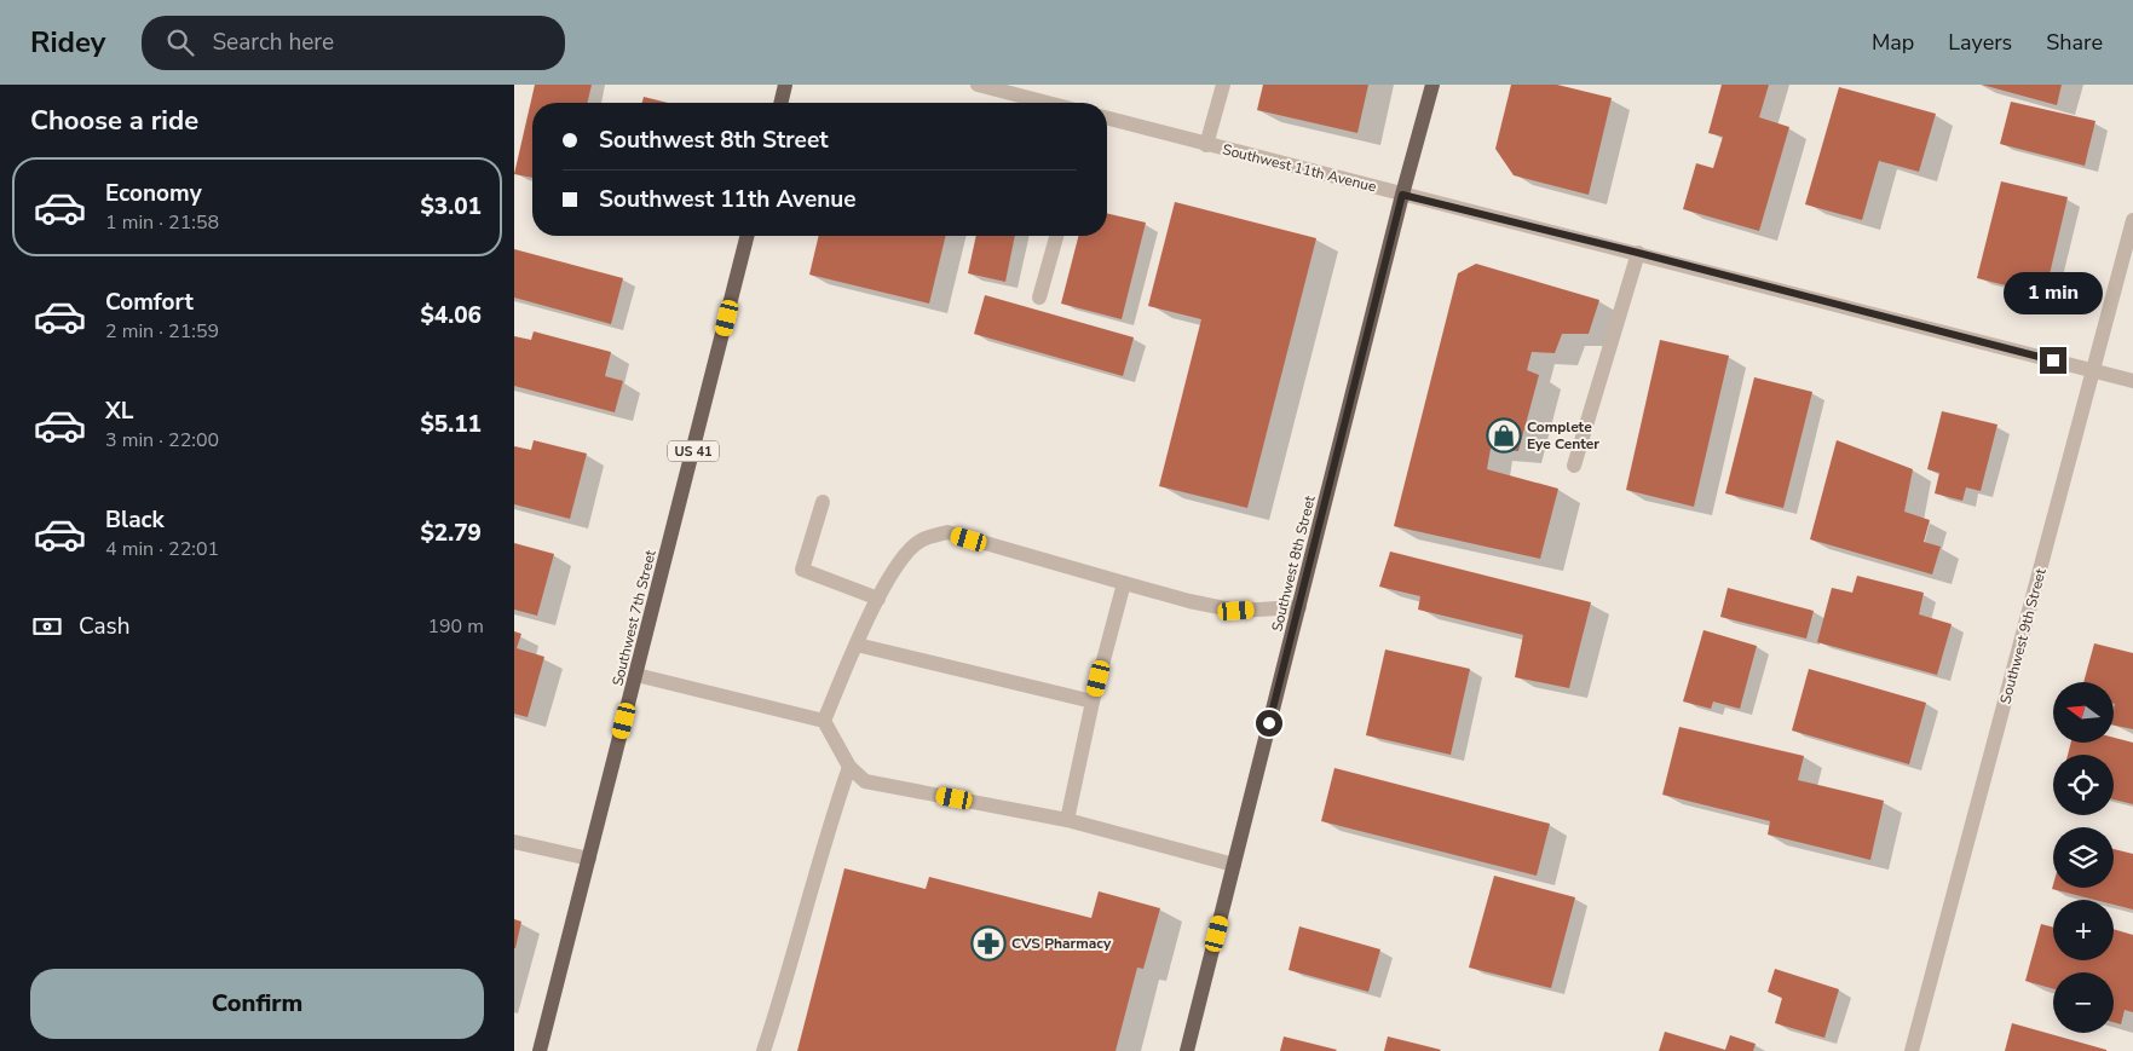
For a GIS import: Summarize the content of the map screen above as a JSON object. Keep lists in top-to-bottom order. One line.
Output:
{"streets":{"main road":["US 41","Southwest 8th Street","Southwest 7th Street"],"street":["Southwest 11th Avenue","Southwest 9th Street"]},"crossings":[["Southwest 11th Avenue","Southwest 8th Street"],["Southwest 11th Avenue","Southwest 9th Street"]],"places":{"shop":["Complete Eye Center"],"pharmacy":["CVS Pharmacy"]},"north":"left","page":{"header":"Ridey","search":"Search here","nav":["Map","Layers","Share"],"heading":"Choose a ride","banner":["Southwest 8th Street","Southwest 11th Avenue"],"list":[{"name":"Economy","note":"1 min · 21:58","value":"$3.01"},{"name":"Comfort","note":"2 min · 21:59","value":"$4.06"},{"name":"XL","note":"3 min · 22:00","value":"$5.11"},{"name":"Black","note":"4 min · 22:01","value":"$2.79"}],"bubble":"1 min","pay":["Cash","190 m"],"map_buttons":["+","−"],"buttons":"Confirm"}}
